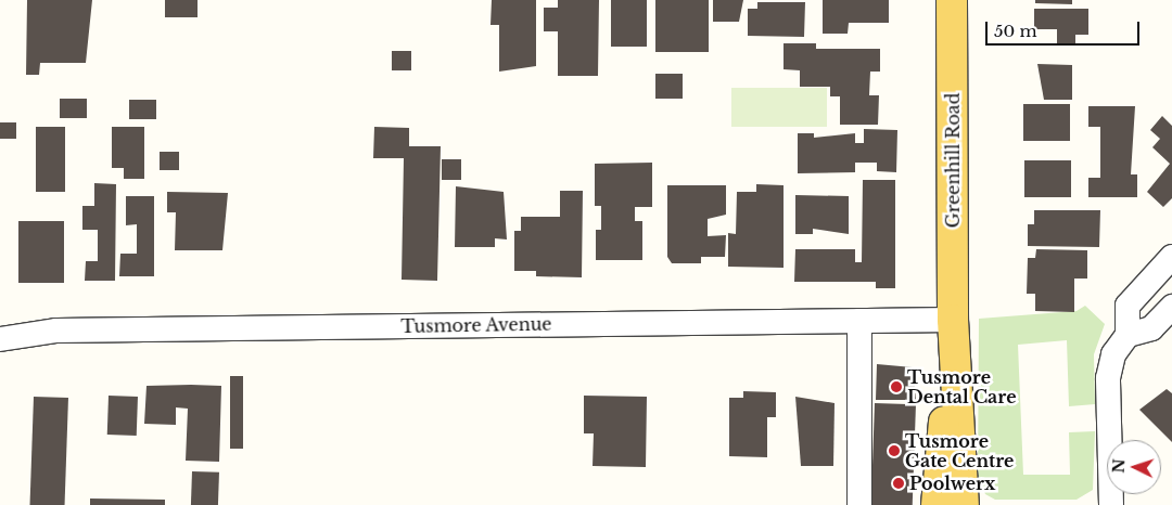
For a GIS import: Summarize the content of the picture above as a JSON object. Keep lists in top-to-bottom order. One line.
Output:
{"streets":{"main road":["Greenhill Road"],"street":["Tusmore Avenue"]},"crossings":[["Greenhill Road","Tusmore Avenue"]],"places":["Tusmore Dental Care","Tusmore Gate Centre","Poolwerx"],"scale_bar":"50 m","north":"left"}
